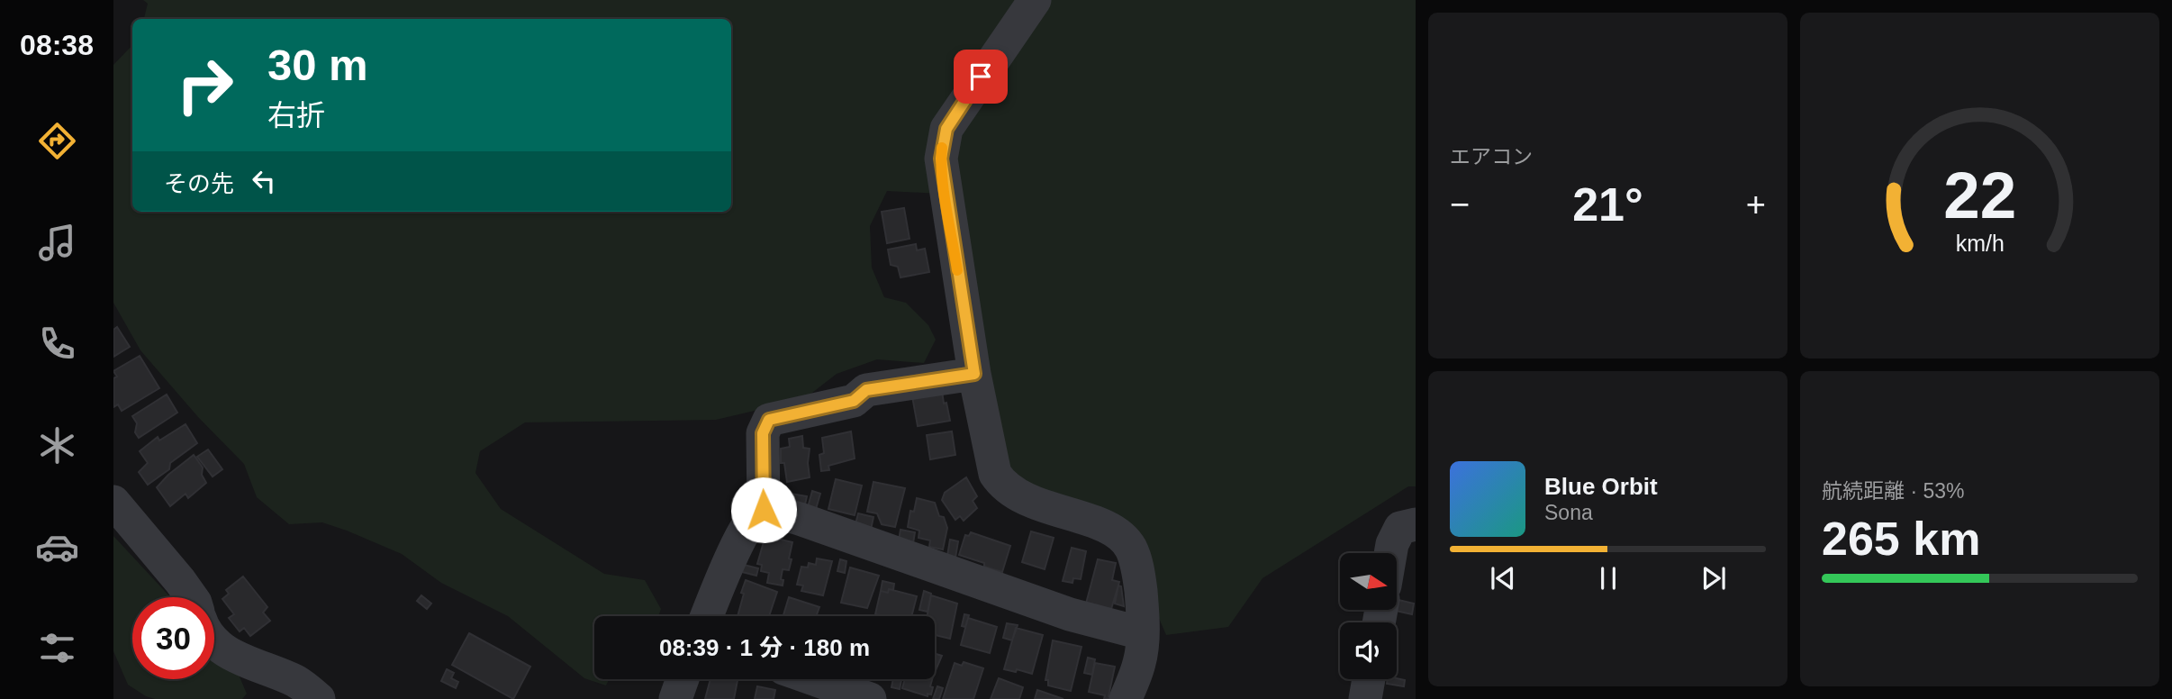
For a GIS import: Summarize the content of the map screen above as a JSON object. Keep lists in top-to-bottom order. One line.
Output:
{"north":"right","page":{"tabs":"08:38","tile":["エアコン",["航続距離 · 53%","265 km"]],"turn":["30 m","右折"],"then":"その先","heat":["−","21°","+"],"song":["Blue Orbit","Sona"],"limit":"30","trip":"08:39 · 1 分 · 180 m","gauge":["22","km/h"]}}
